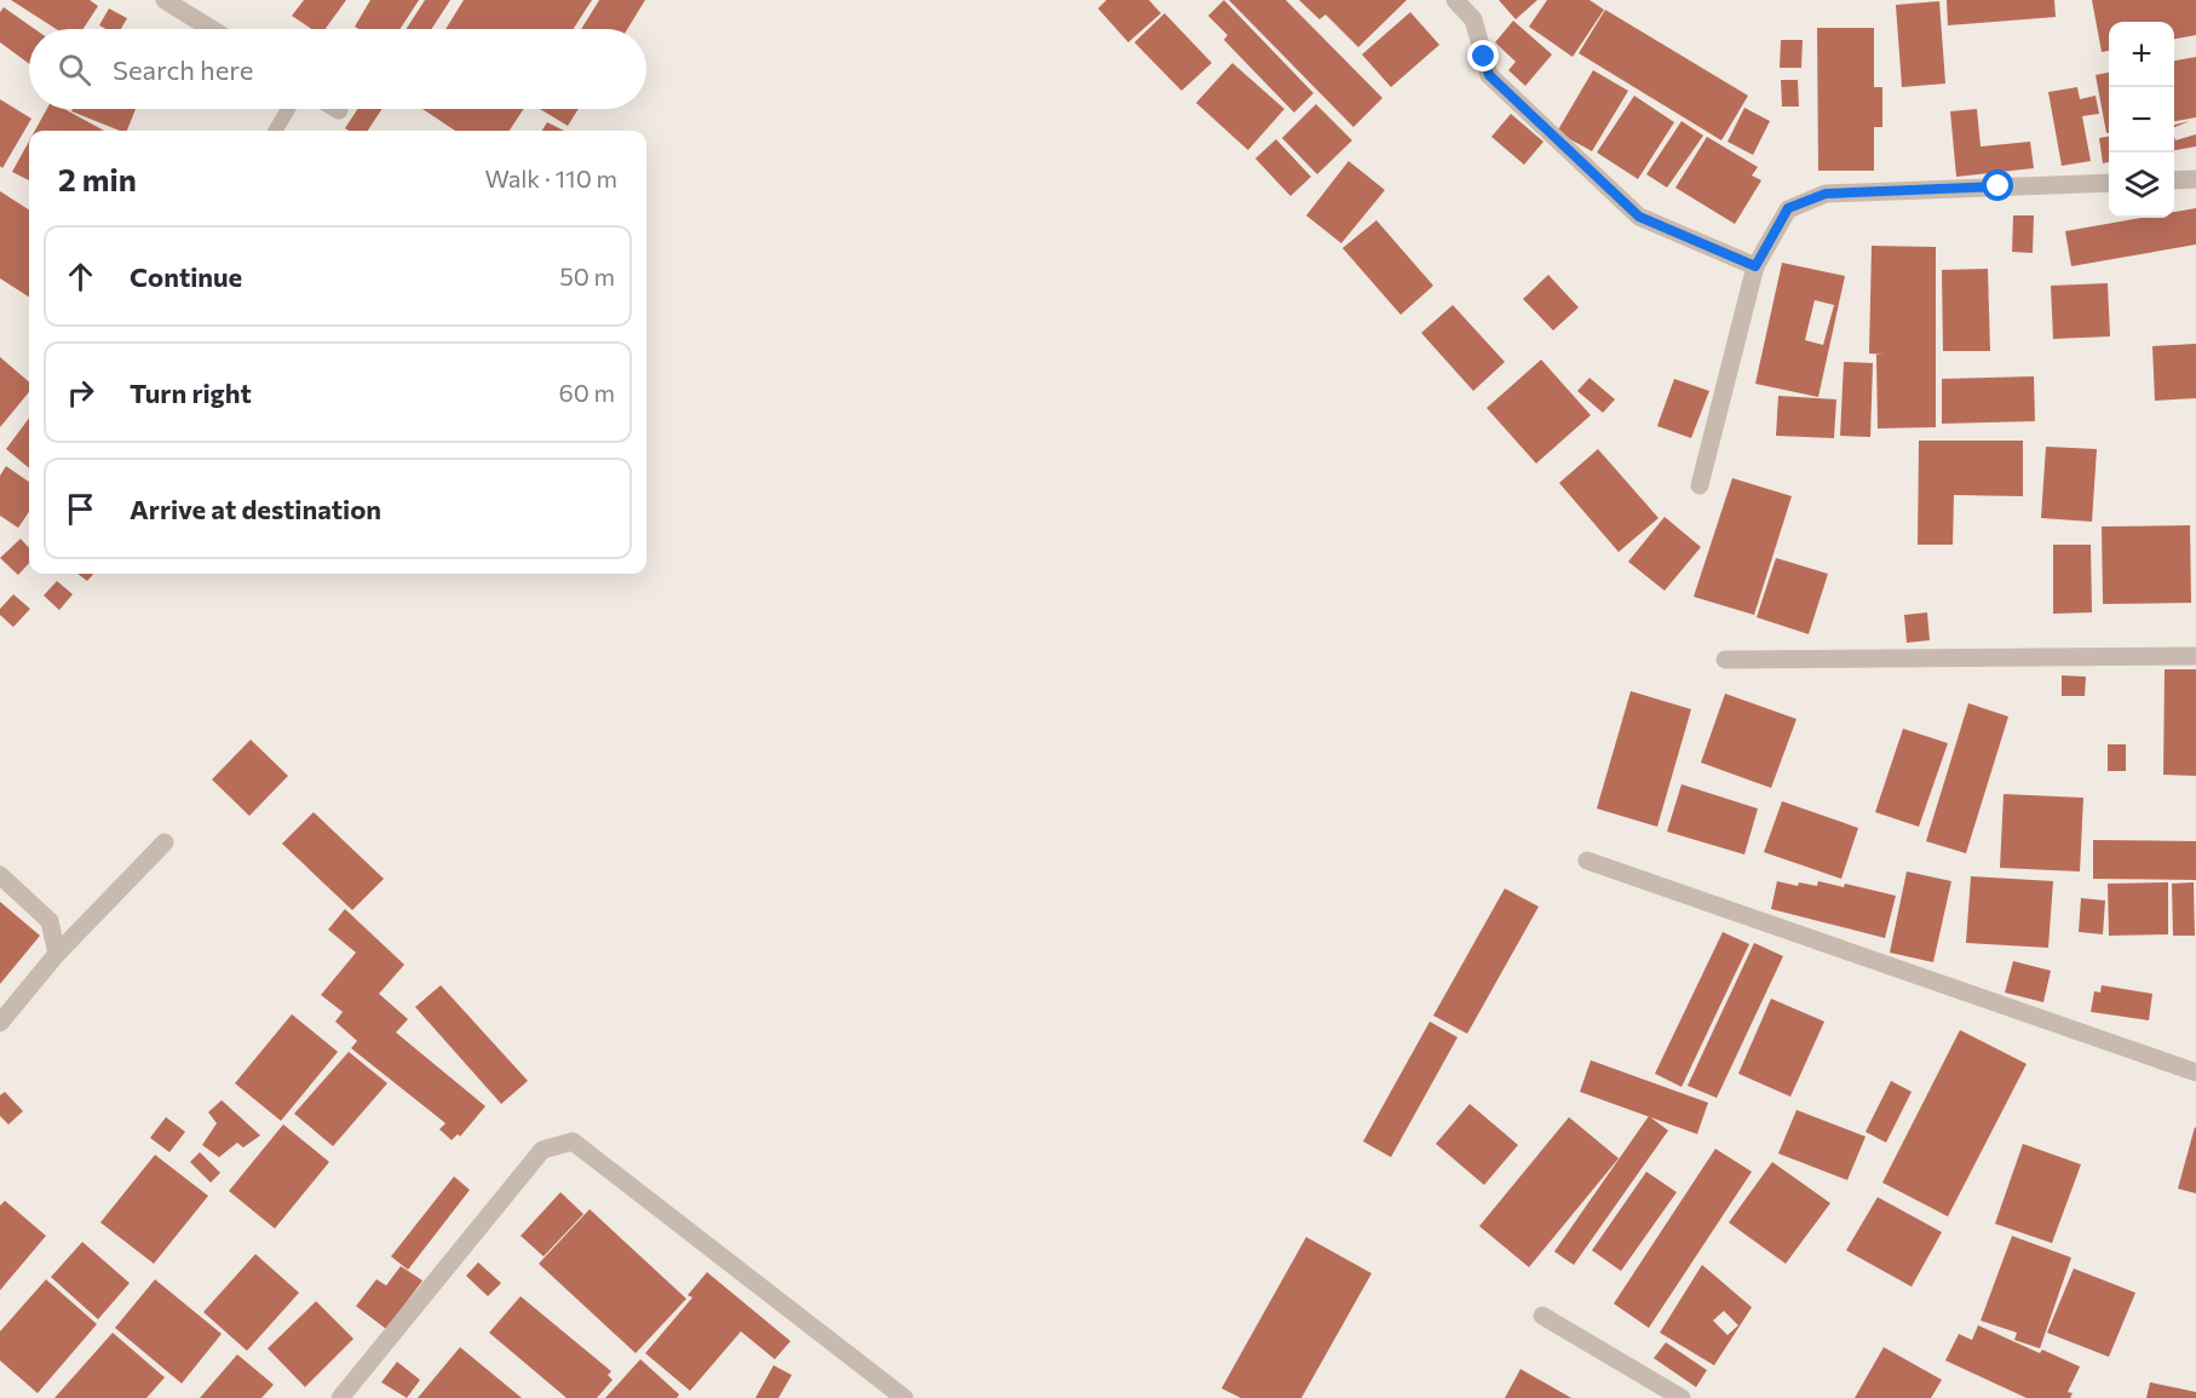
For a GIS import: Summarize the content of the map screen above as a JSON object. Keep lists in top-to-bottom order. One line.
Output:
{"page":{"map_buttons":["+","−"],"search":"Search here","heading":["2 min","Walk · 110 m"],"list":[["Continue","50 m"],["Turn right","60 m"],"Arrive at destination"]}}
